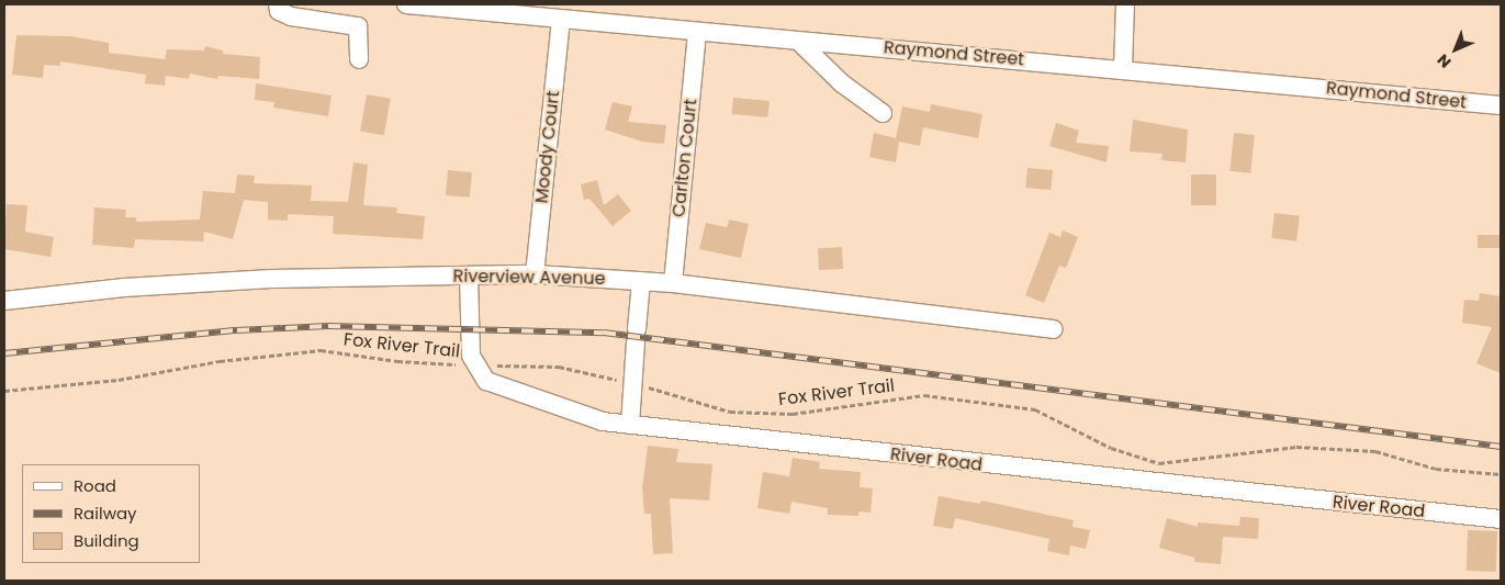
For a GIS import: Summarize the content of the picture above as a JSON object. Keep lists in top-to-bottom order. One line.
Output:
{"streets":{"street":["Raymond Street","Moody Court","Carlton Court","Riverview Avenue","River Road"],"path":["Fox River Trail"]},"crossings":[["Raymond Street","Moody Court"],["Raymond Street","Carlton Court"],["Moody Court","Riverview Avenue"],["Carlton Court","Riverview Avenue"],["Fox River Trail","River Road"]],"legend":["Road","Railway","Building"],"north":"bottom left"}
